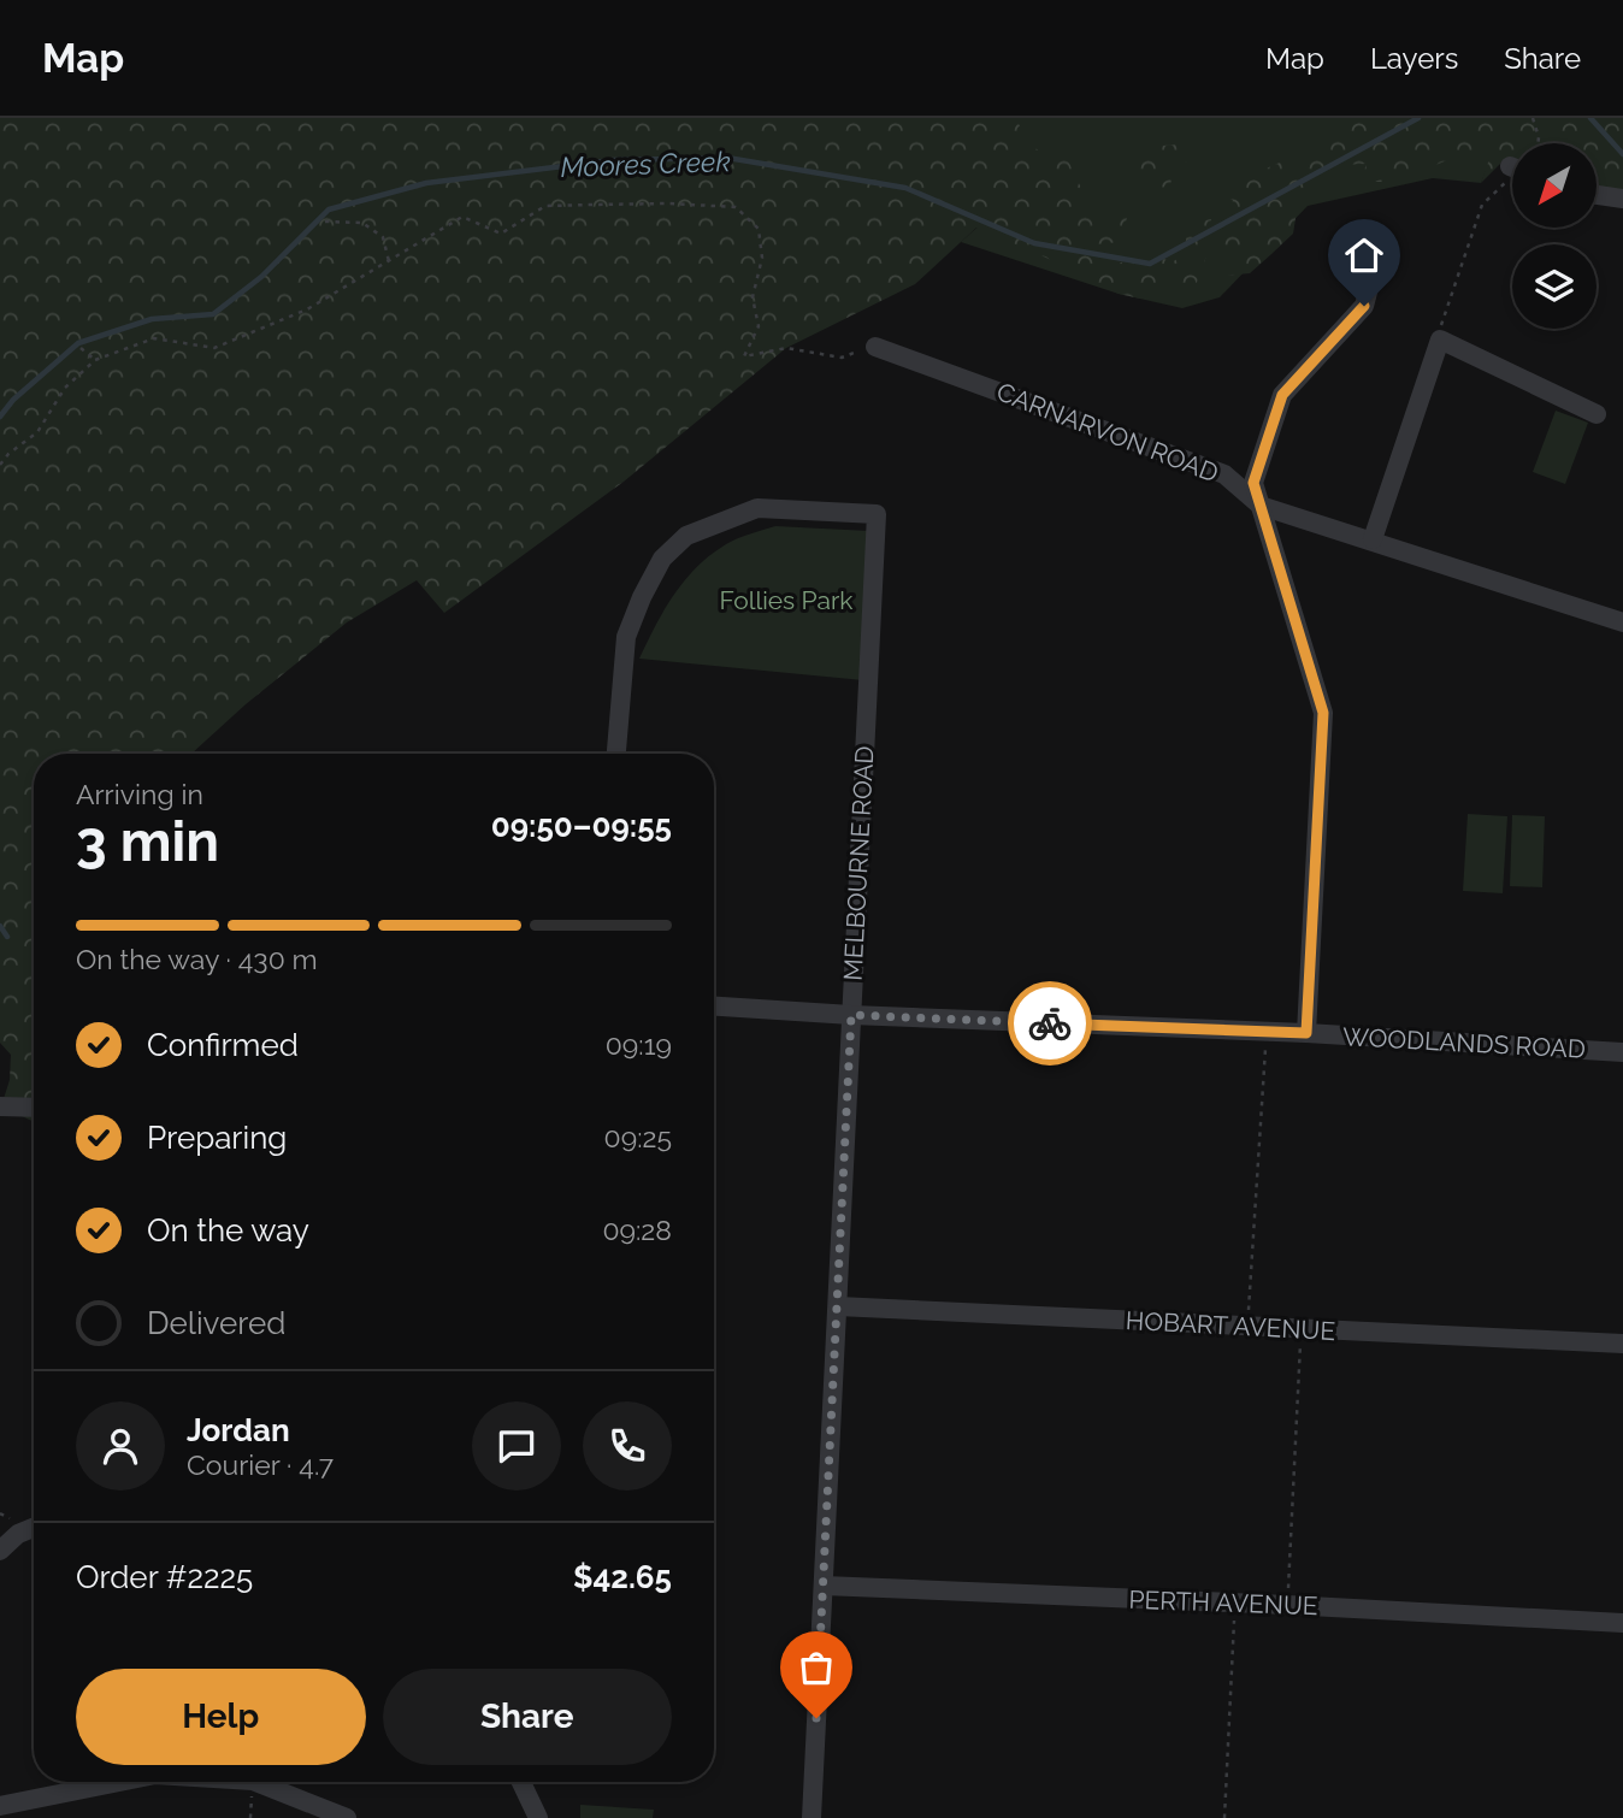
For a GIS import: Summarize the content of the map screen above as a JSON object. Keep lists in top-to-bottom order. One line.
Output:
{"streets":{"street":["CARNARVON ROAD","MELBOURNE ROAD","WOODLANDS ROAD","HOBART AVENUE","PERTH AVENUE"]},"crossings":[["MELBOURNE ROAD","WOODLANDS ROAD"],["MELBOURNE ROAD","HOBART AVENUE"],["MELBOURNE ROAD","PERTH AVENUE"]],"water":["Moores Creek"],"parks":["Follies Park"],"north":"bottom left","page":{"header":"Map","nav":["Map","Layers","Share"],"heading":["3 min","Arriving in","09:50–09:55"],"panel":["Jordan","Courier · 4.7","Order #2225","$42.65"],"bar":"On the way · 430 m","list":[["Confirmed","09:19"],["Preparing","09:25"],["On the way","09:28"],"Delivered"],"buttons":["Help","Share"]}}
